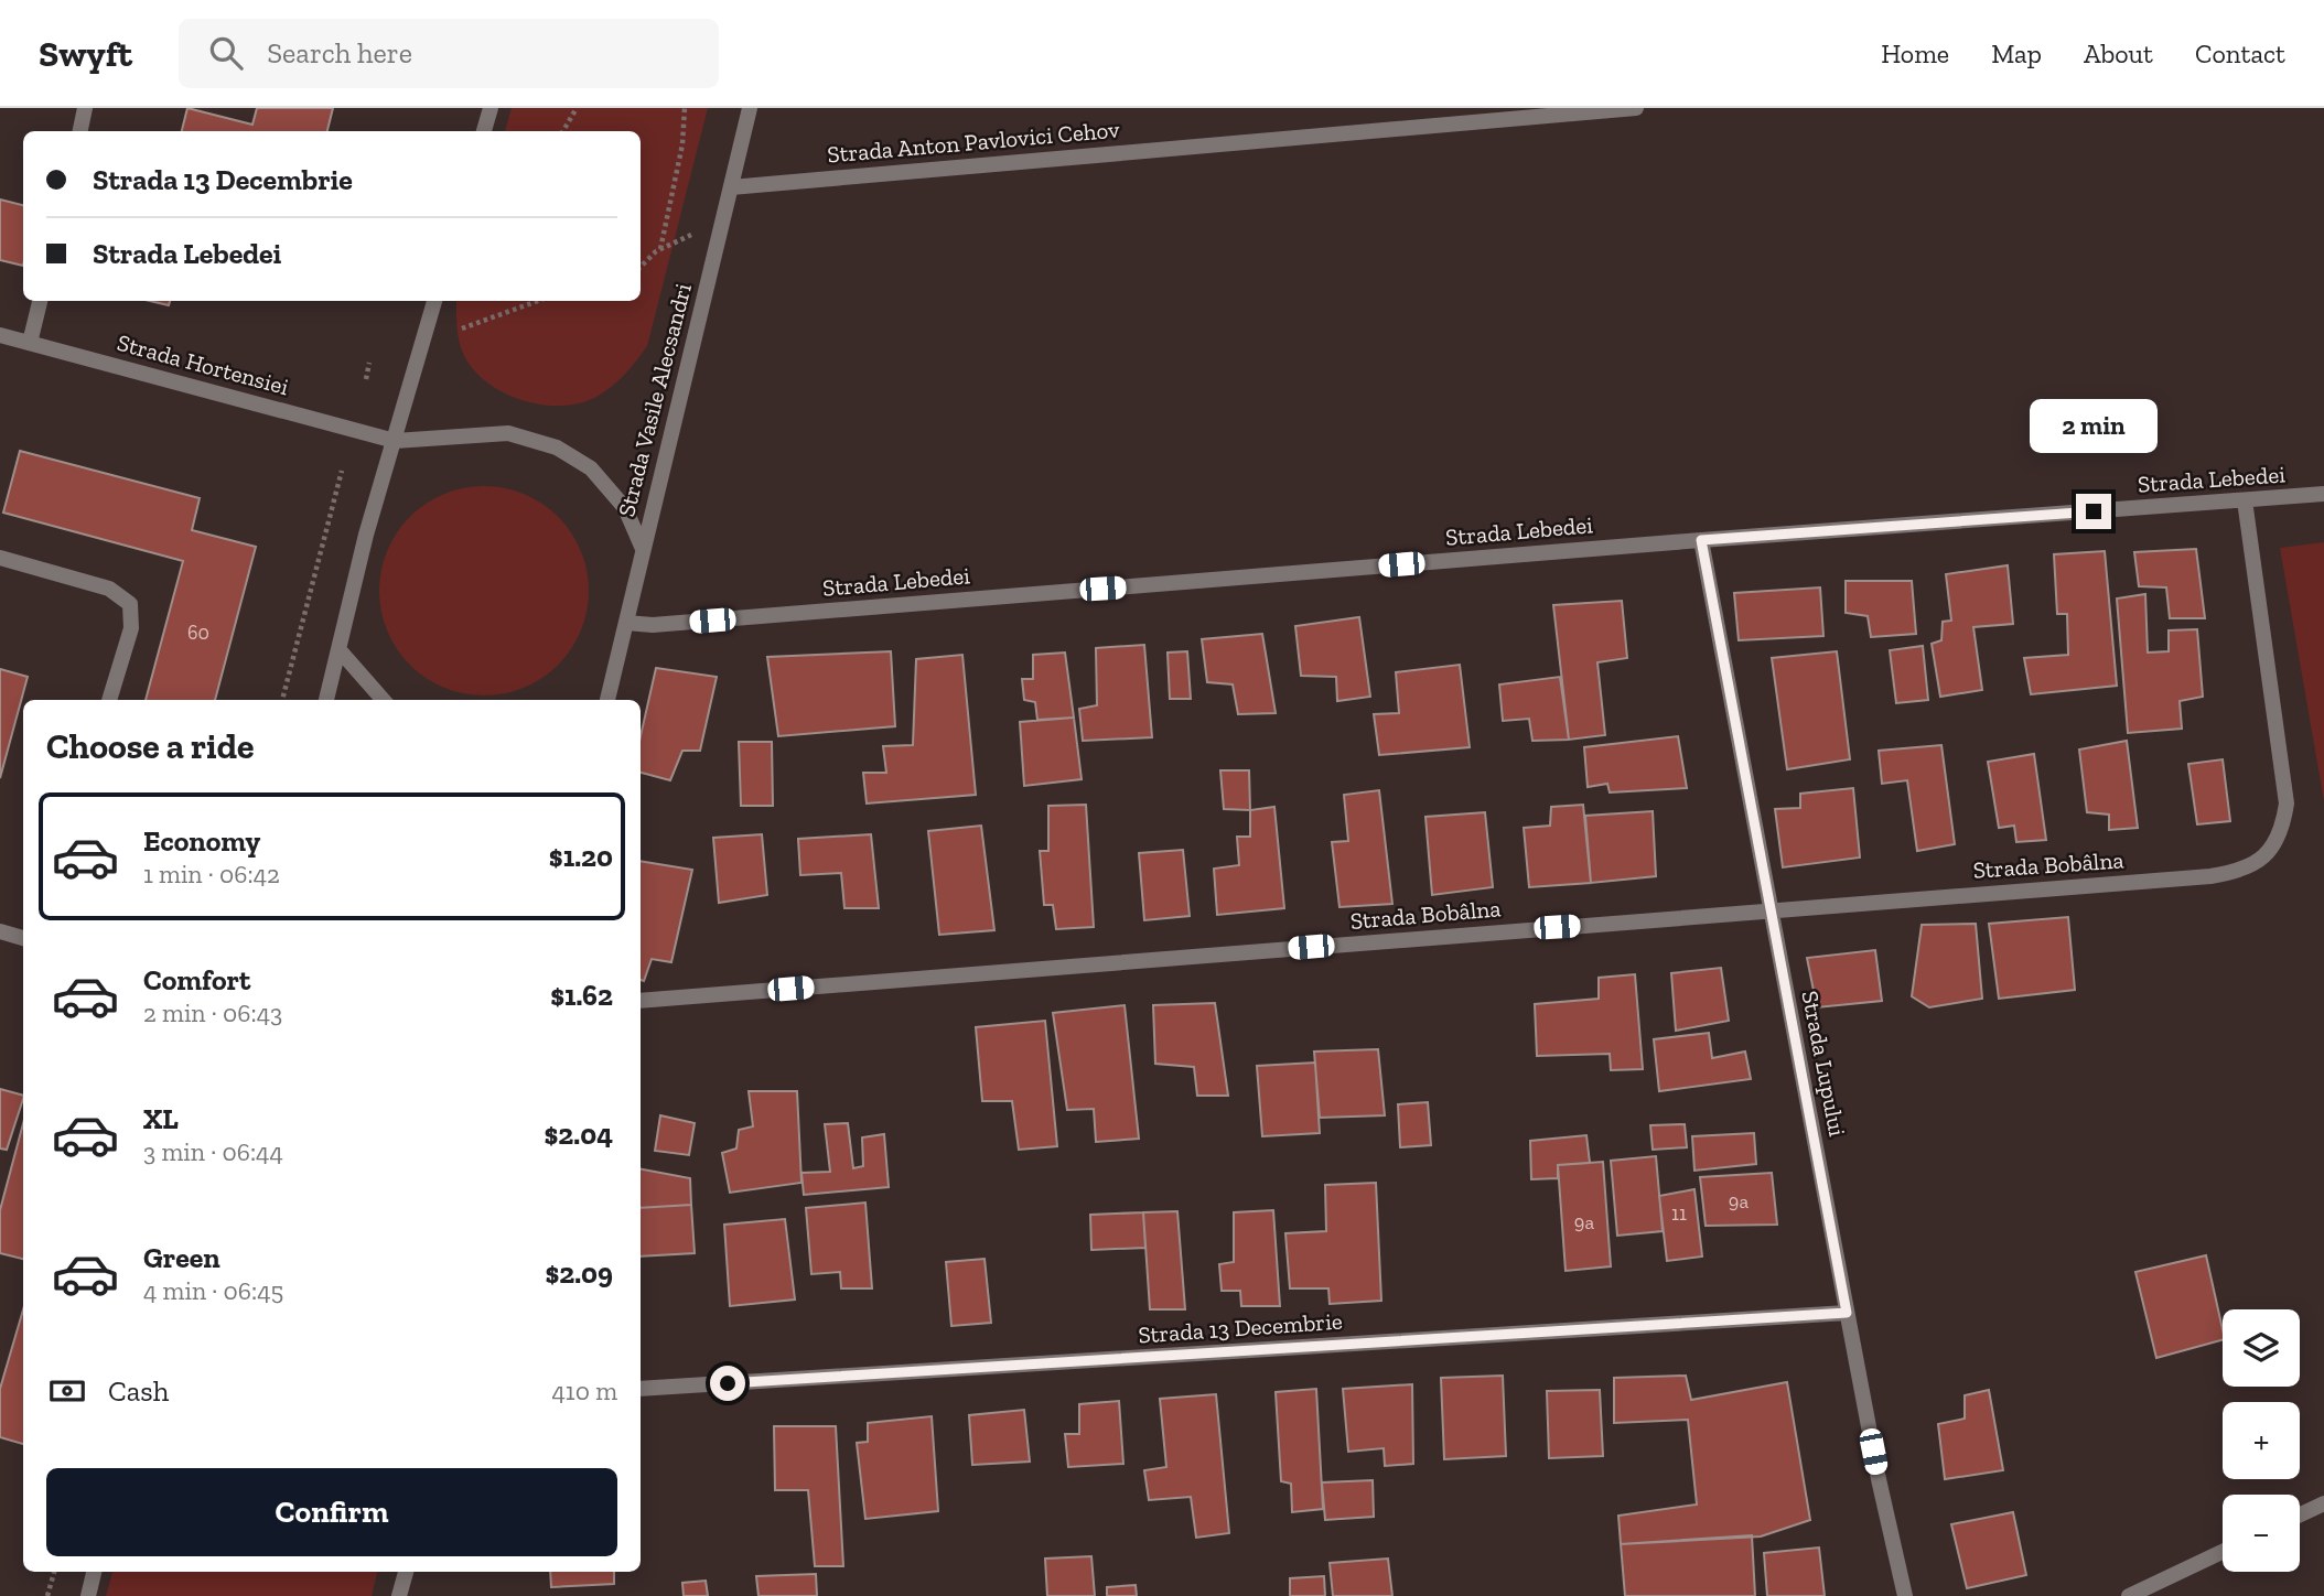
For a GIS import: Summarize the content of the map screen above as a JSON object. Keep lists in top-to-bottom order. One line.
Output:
{"streets":{"street":["Strada Anton Pavlovici Cehov","Strada Hortensiei","Strada Vasile Alecsandri","Strada Lebedei","Strada Bobâlna","Strada Lupului","Strada 13 Decembrie"]},"crossings":[["Strada Anton Pavlovici Cehov","Strada Vasile Alecsandri"],["Strada Hortensiei","Strada Vasile Alecsandri"],["Strada Vasile Alecsandri","Strada Lebedei"],["Strada Lebedei","Strada Bobâlna"],["Strada Lebedei","Strada Lupului"],["Strada Bobâlna","Strada Lupului"],["Strada Lupului","Strada 13 Decembrie"]],"house_numbers":["60","9a","11","9a"],"page":{"header":"Swyft","search":"Search here","nav":["Home","Map","About","Contact"],"banner":["Strada 13 Decembrie","Strada Lebedei"],"bubble":"2 min","heading":"Choose a ride","list":[{"name":"Economy","note":"1 min · 06:42","value":"$1.20"},{"name":"Comfort","note":"2 min · 06:43","value":"$1.62"},{"name":"XL","note":"3 min · 06:44","value":"$2.04"},{"name":"Green","note":"4 min · 06:45","value":"$2.09"}],"map_buttons":["+","−"],"pay":["Cash","410 m"],"buttons":"Confirm"}}
